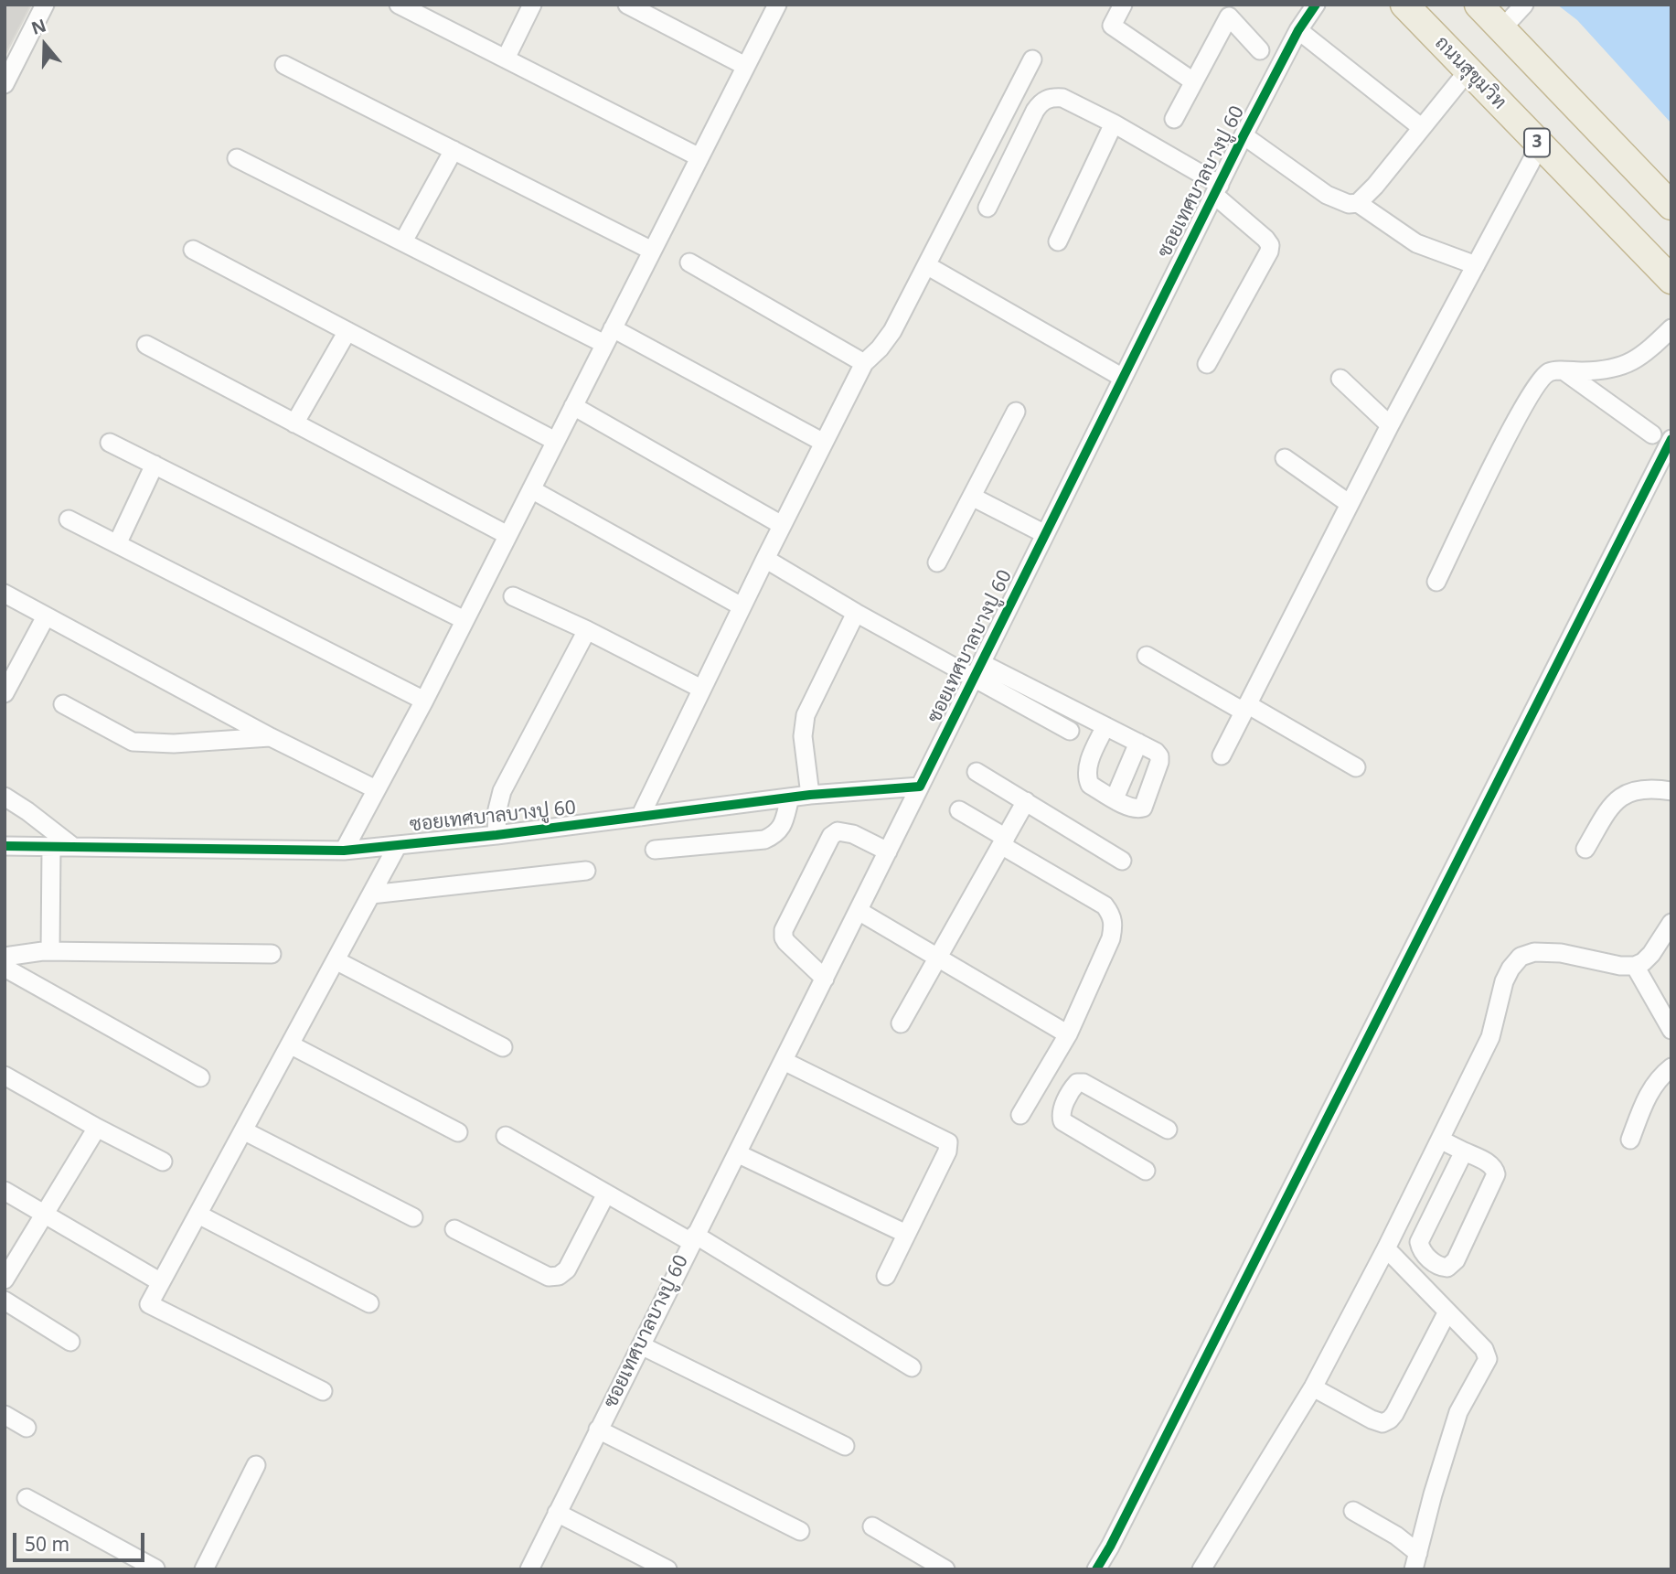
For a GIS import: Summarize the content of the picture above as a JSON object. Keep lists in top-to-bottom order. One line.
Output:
{"streets":{"highway":["ถนนสุขุมวิท","3"],"street":["ซอยเทศบาลบางปู 60"]},"scale_bar":"50 m","north":"top"}
